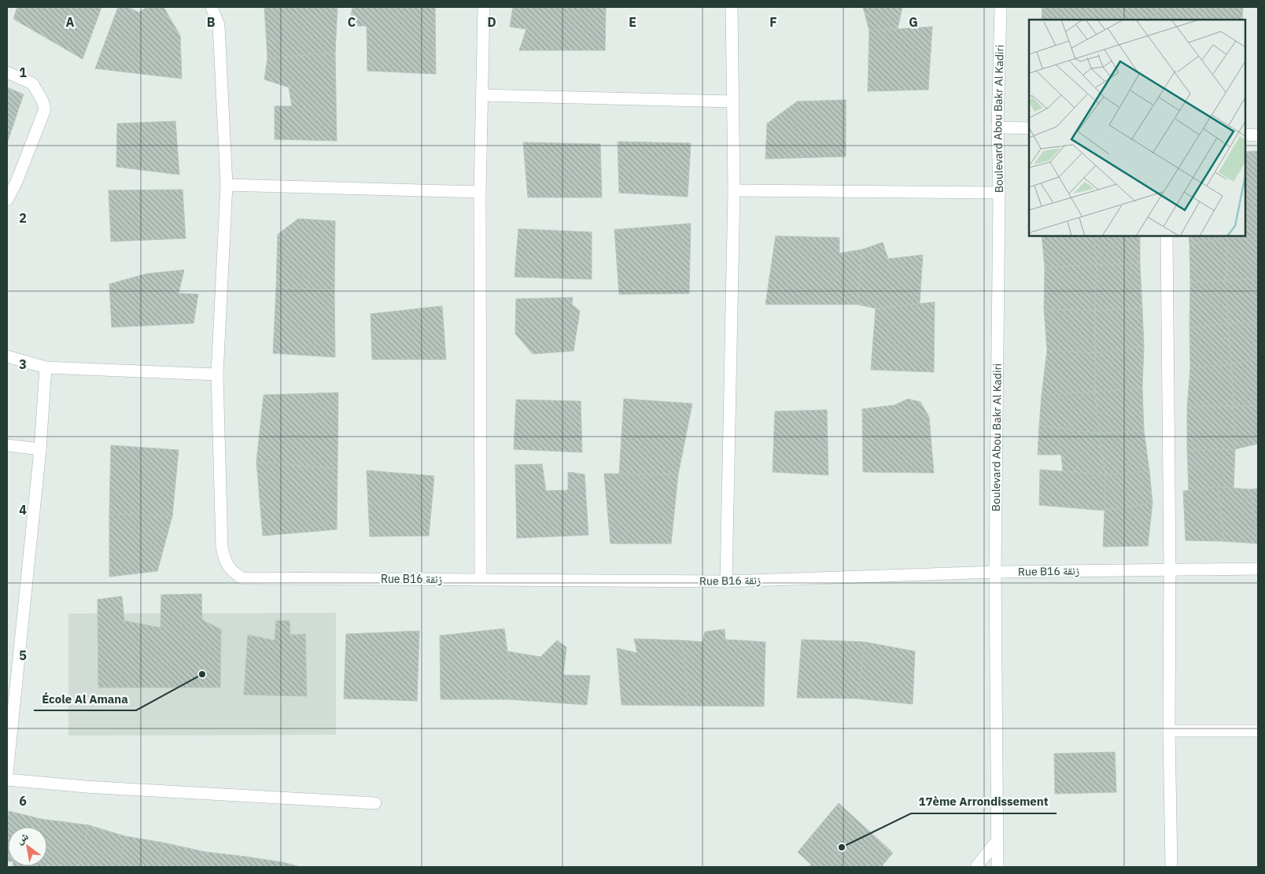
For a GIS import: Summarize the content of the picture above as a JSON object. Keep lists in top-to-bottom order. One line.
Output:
{"streets":{"street":["Boulevard Abou Bakr Al Kadiri","Rue B16 زنقة"]},"crossings":[["Boulevard Abou Bakr Al Kadiri","Rue B16 زنقة"]],"places":["École Al Amana","17ème Arrondissement"],"north":"top left","grid":{"columns":["A","B","C","D","E","F","G"],"rows":["1","2","3","4","5","6"]}}
